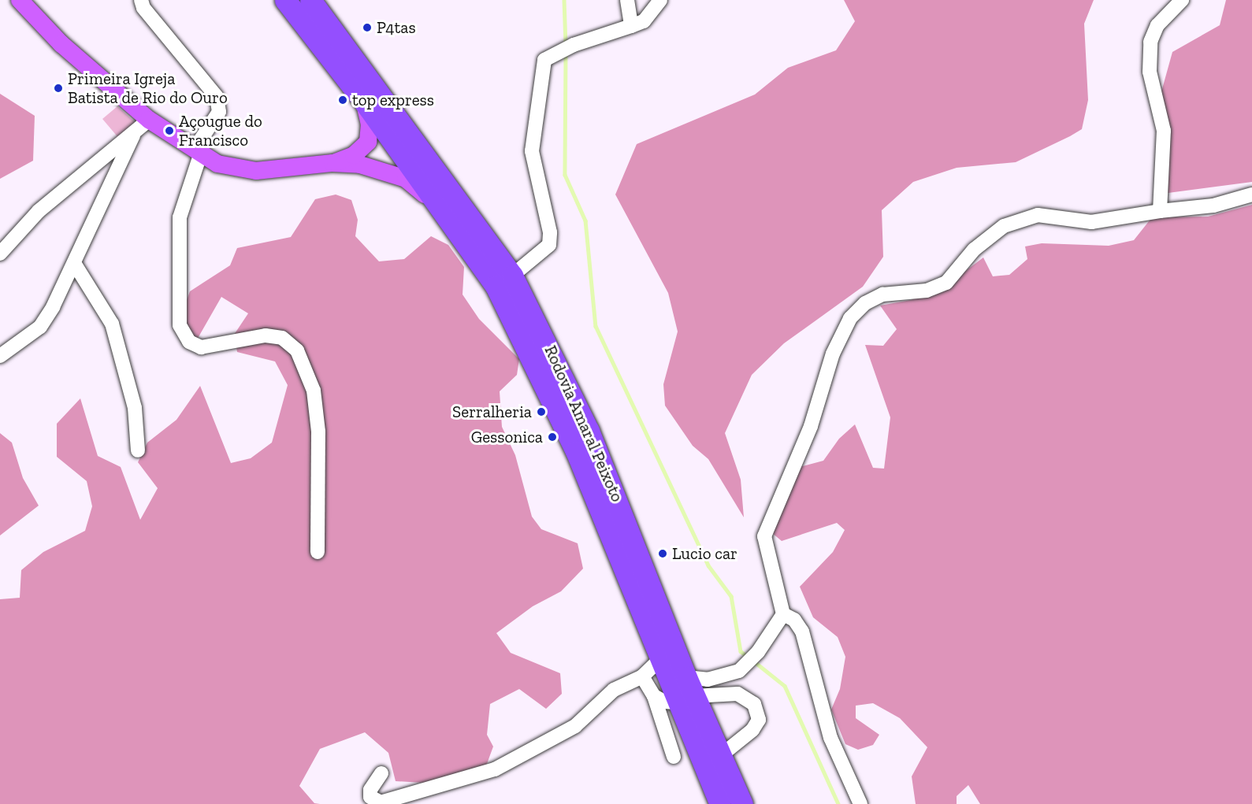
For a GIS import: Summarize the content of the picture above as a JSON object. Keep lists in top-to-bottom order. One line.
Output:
{"streets":{"highway":["Rodovia Amaral Peixoto"]},"places":["P4tas","Primeira Igreja Batista de Rio do Ouro","top express","Açougue do Francisco","Serralheria","Gessonica","Lucio car"]}
